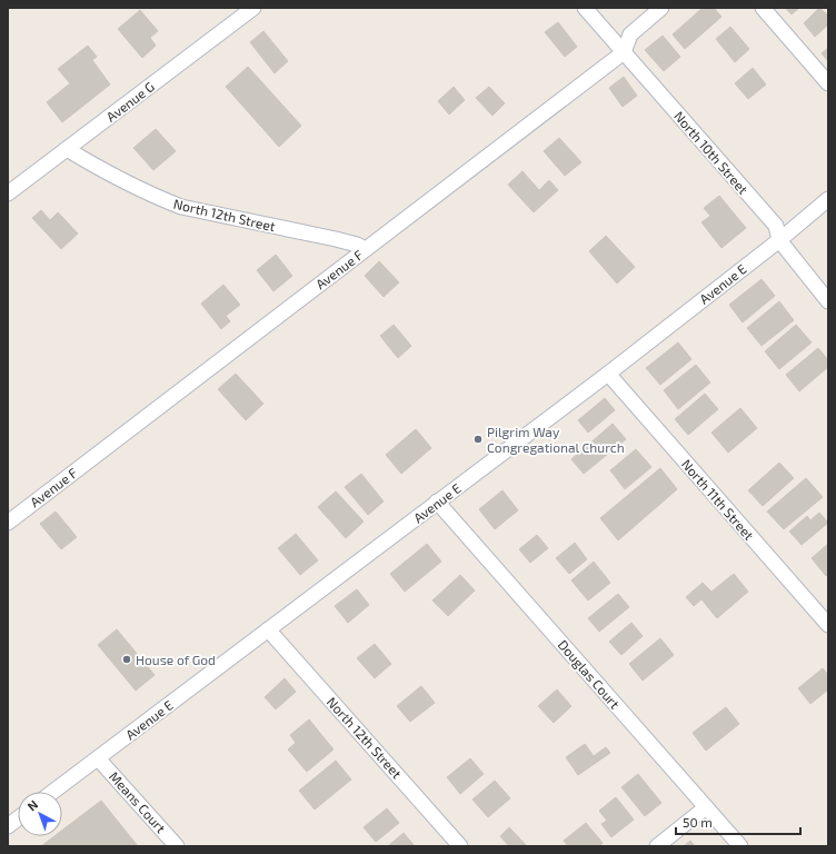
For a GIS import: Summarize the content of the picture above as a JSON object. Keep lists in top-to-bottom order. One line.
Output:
{"streets":{"street":["Avenue G","North 10th Street","North 12th Street","Avenue F","Avenue E","North 11th Street","Douglas Court","Means Court"]},"crossings":[["Avenue G","North 12th Street"],["North 10th Street","Avenue F"],["North 10th Street","Avenue E"],["North 12th Street","Avenue F"],["North 12th Street","Avenue E"],["Avenue E","North 11th Street"],["Avenue E","Douglas Court"],["Avenue E","Means Court"]],"places":["Pilgrim Way Congregational Church","House of God"],"scale_bar":"50 m","north":"top left"}
